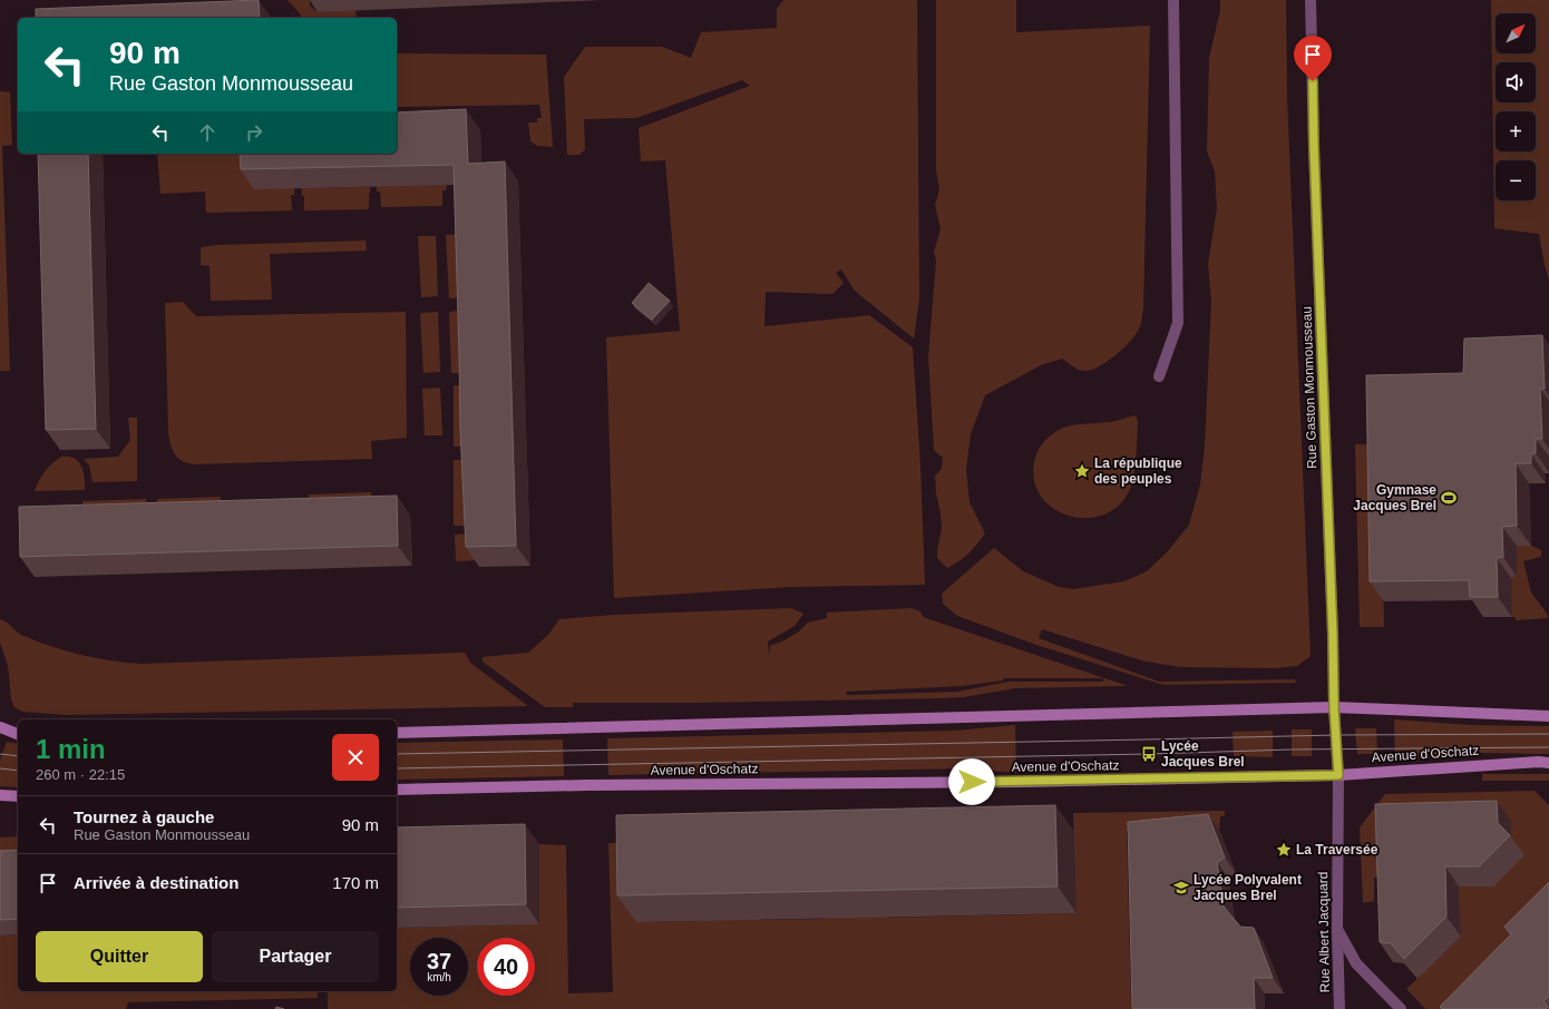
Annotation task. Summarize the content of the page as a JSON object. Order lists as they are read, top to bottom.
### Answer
{
  "streets": {
    "street": ["Rue Gaston Monmousseau", "Avenue d'Oschatz", "Rue Albert Jacquard"]
  },
  "crossings": [
    ["Rue Gaston Monmousseau", "Avenue d'Oschatz"],
    ["Rue Gaston Monmousseau", "Rue Albert Jacquard"],
    ["Avenue d'Oschatz", "Rue Albert Jacquard"]
  ],
  "places": {
    "place": ["La république des peuples", "La Traversée"],
    "sports": ["Gymnase Jacques Brel"],
    "bus stop": ["Lycée Jacques Brel"],
    "school or university": ["Lycée Polyvalent Jacques Brel"]
  },
  "north": "top right",
  "page": {
    "map_buttons": ["+", "−"],
    "turn": ["90 m", "Rue Gaston Monmousseau"],
    "heading": ["1 min", "260 m · 22:15"],
    "list": [
      {
        "name": "Tournez à gauche",
        "note": "Rue Gaston Monmousseau",
        "value": "90 m"
      },
      {
        "name": "Arrivée à destination",
        "value": "170 m"
      }
    ],
    "buttons": ["Quitter", "Partager"],
    "speed": "37 km/h",
    "limit": "40"
  }
}
